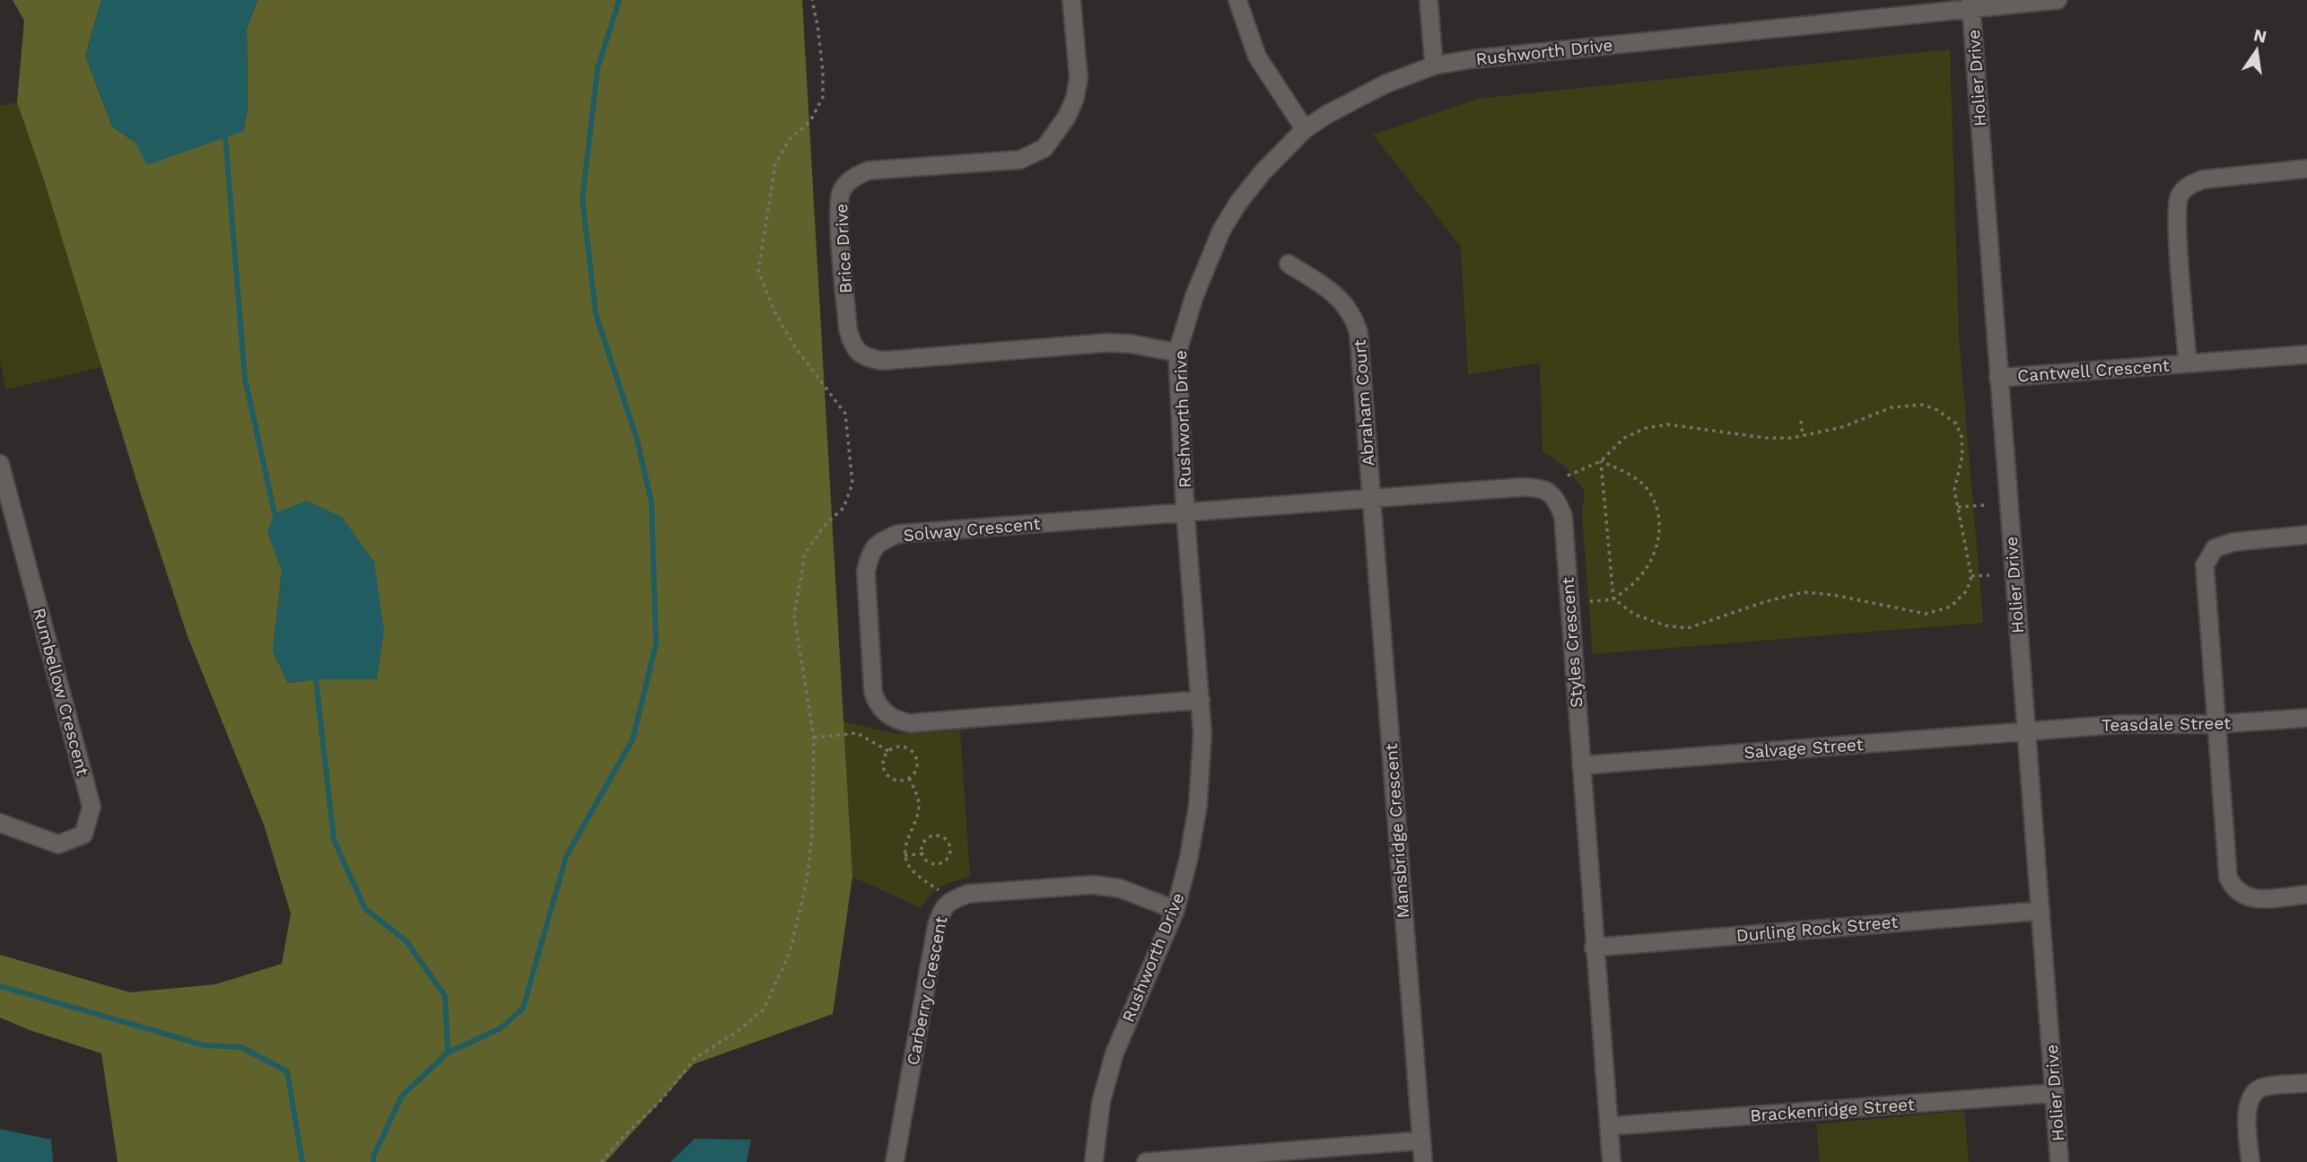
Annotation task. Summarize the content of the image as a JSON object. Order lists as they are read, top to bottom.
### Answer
{
  "streets": {
    "street": [
      "Rushworth Drive",
      "Holier Drive",
      "Brice Drive",
      "Cantwell Crescent",
      "Abraham Court",
      "Solway Crescent",
      "Styles Crescent",
      "Rumbellow Crescent",
      "Teasdale Street",
      "Salvage Street",
      "Mansbridge Crescent",
      "Durling Rock Street",
      "Carberry Crescent",
      "Brackenridge Street"
    ]
  },
  "crossings": [
    ["Rushworth Drive", "Holier Drive"],
    ["Rushworth Drive", "Brice Drive"],
    ["Rushworth Drive", "Solway Crescent"],
    ["Rushworth Drive", "Styles Crescent"],
    ["Rushworth Drive", "Carberry Crescent"],
    ["Holier Drive", "Cantwell Crescent"],
    ["Holier Drive", "Teasdale Street"],
    ["Holier Drive", "Salvage Street"],
    ["Holier Drive", "Durling Rock Street"],
    ["Holier Drive", "Brackenridge Street"],
    ["Abraham Court", "Styles Crescent"],
    ["Abraham Court", "Mansbridge Crescent"],
    ["Solway Crescent", "Styles Crescent"],
    ["Styles Crescent", "Salvage Street"],
    ["Styles Crescent", "Mansbridge Crescent"],
    ["Styles Crescent", "Durling Rock Street"],
    ["Styles Crescent", "Brackenridge Street"],
    ["Teasdale Street", "Salvage Street"]
  ],
  "north": "top"
}
